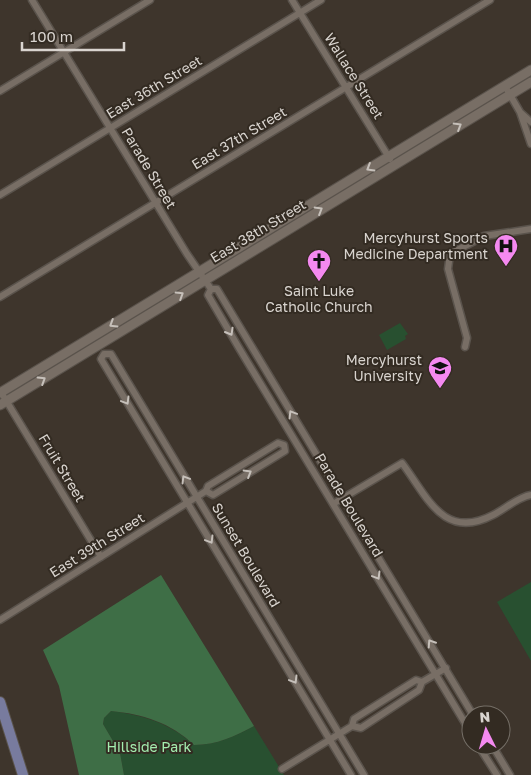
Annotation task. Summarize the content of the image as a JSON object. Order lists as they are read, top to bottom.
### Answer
{
  "streets": {
    "main road": ["East 38th Street"],
    "street": [
      "Wallace Street",
      "East 36th Street",
      "East 37th Street",
      "Parade Street",
      "Fruit Street",
      "Parade Boulevard",
      "East 39th Street",
      "Sunset Boulevard"
    ]
  },
  "crossings": [
    ["Wallace Street", "East 36th Street"],
    ["Wallace Street", "East 37th Street"],
    ["Wallace Street", "East 38th Street"],
    ["East 36th Street", "Parade Street"],
    ["East 37th Street", "Parade Street"],
    ["Parade Street", "East 38th Street"],
    ["Parade Street", "Parade Boulevard"],
    ["East 38th Street", "Fruit Street"],
    ["East 38th Street", "Parade Boulevard"],
    ["East 38th Street", "Sunset Boulevard"],
    ["Fruit Street", "East 39th Street"],
    ["Parade Boulevard", "East 39th Street"],
    ["East 39th Street", "Sunset Boulevard"]
  ],
  "parks": ["Hillside Park"],
  "places": {
    "hospital": ["Mercyhurst Sports Medicine Department"],
    "church": ["Saint Luke Catholic Church"],
    "school or university": ["Mercyhurst University"]
  },
  "scale_bar": "100 m",
  "north": "top"
}
